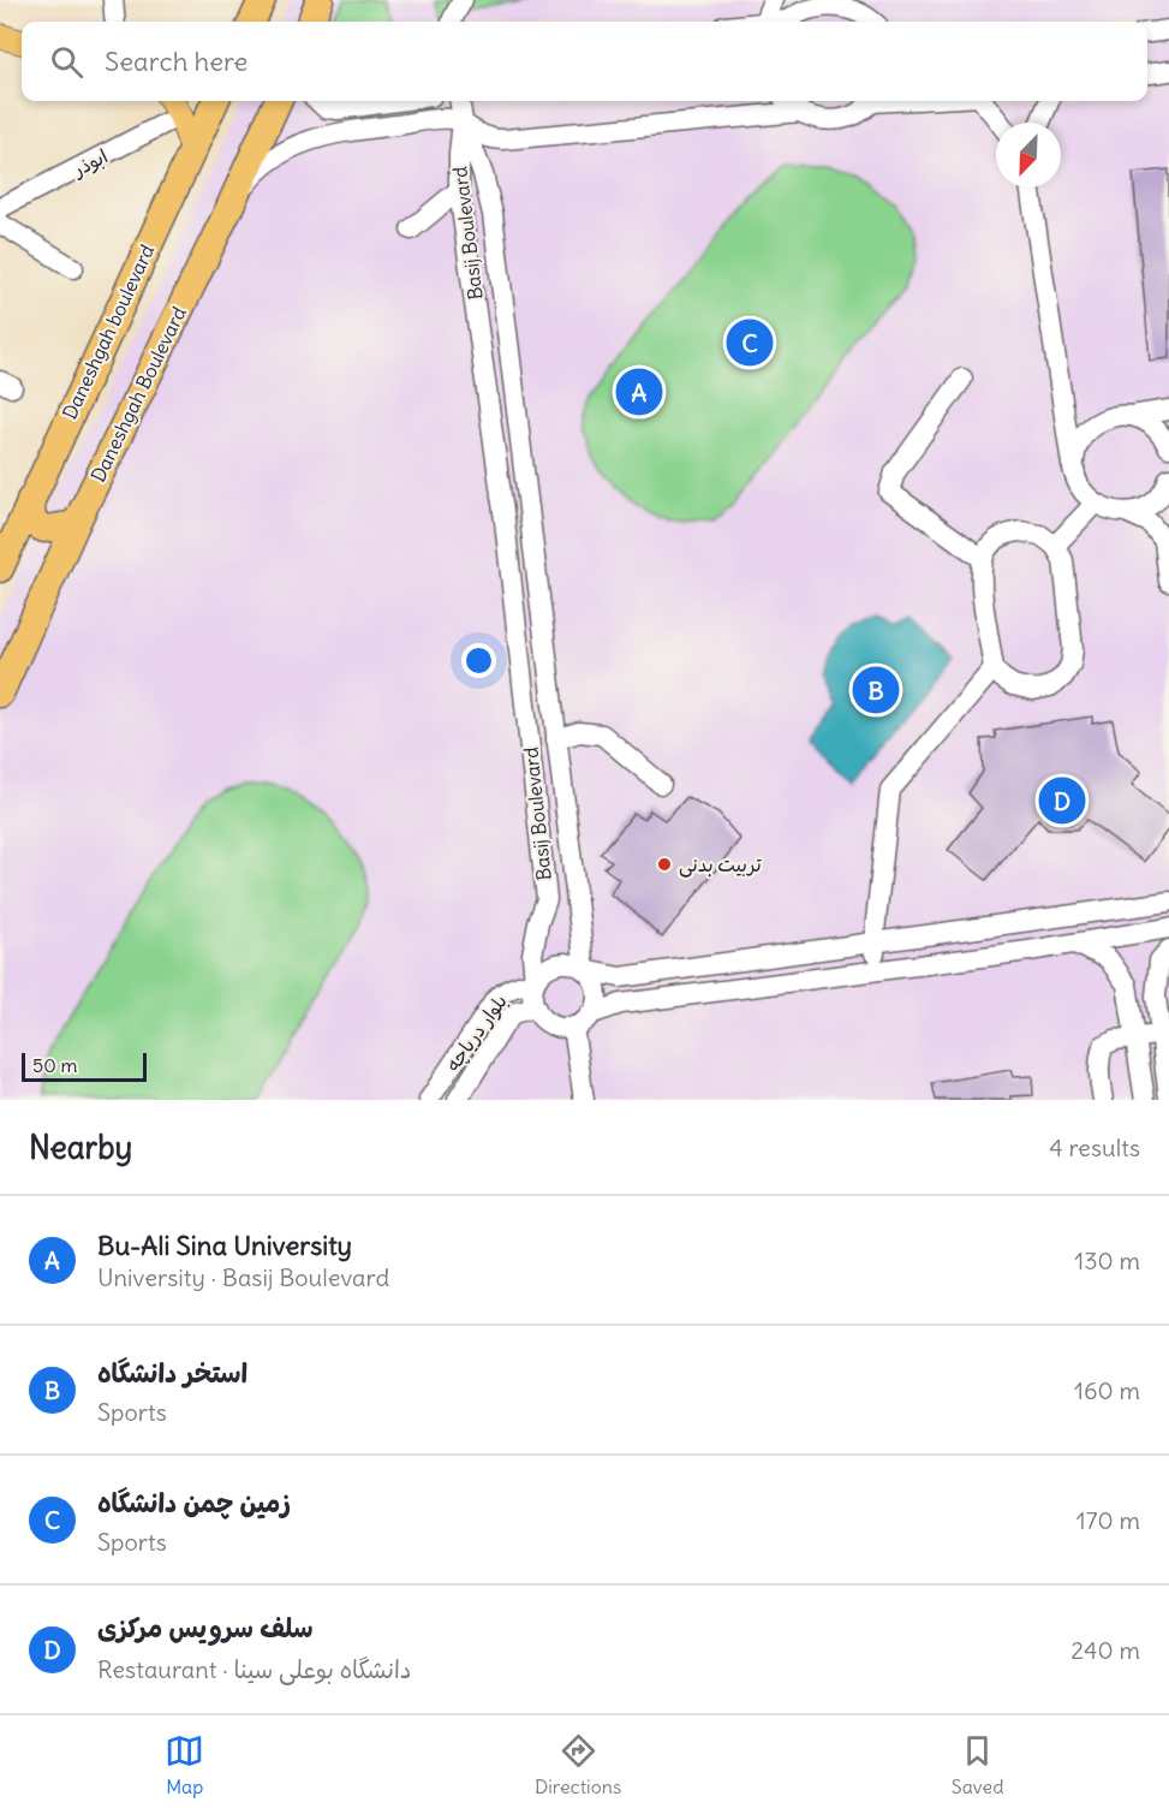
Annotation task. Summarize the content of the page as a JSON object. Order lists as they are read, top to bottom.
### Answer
{
  "streets": {
    "highway": ["Daneshgah boulevard", "Daneshgah Boulevard"],
    "street": ["ابوذر", "Basij Boulevard", "بلوار دریاچه"]
  },
  "crossings": [
    ["Basij Boulevard", "بلوار دریاچه"]
  ],
  "places": ["تربیت بدنی"],
  "scale_bar": "50 m",
  "north": "bottom left",
  "page": {
    "search": "Search here",
    "pins": [
      "C",
      "A",
      "B",
      "D"
    ],
    "scale": "50 m",
    "heading": ["Nearby", "4 results"],
    "list": [
      {
        "mark": "A",
        "name": "Bu-Ali Sina University",
        "note": "University · Basij Boulevard",
        "value": "130 m"
      },
      {
        "mark": "B",
        "name": "استخر دانشگاه",
        "note": "Sports",
        "value": "160 m"
      },
      {
        "mark": "C",
        "name": "زمین چمن دانشگاه",
        "note": "Sports",
        "value": "170 m"
      },
      {
        "mark": "D",
        "name": "سلف سرویس مرکزی",
        "note": "Restaurant · دانشگاه بوعلی سینا",
        "value": "240 m"
      }
    ],
    "nav": ["Map", "Directions", "Saved"]
  }
}
